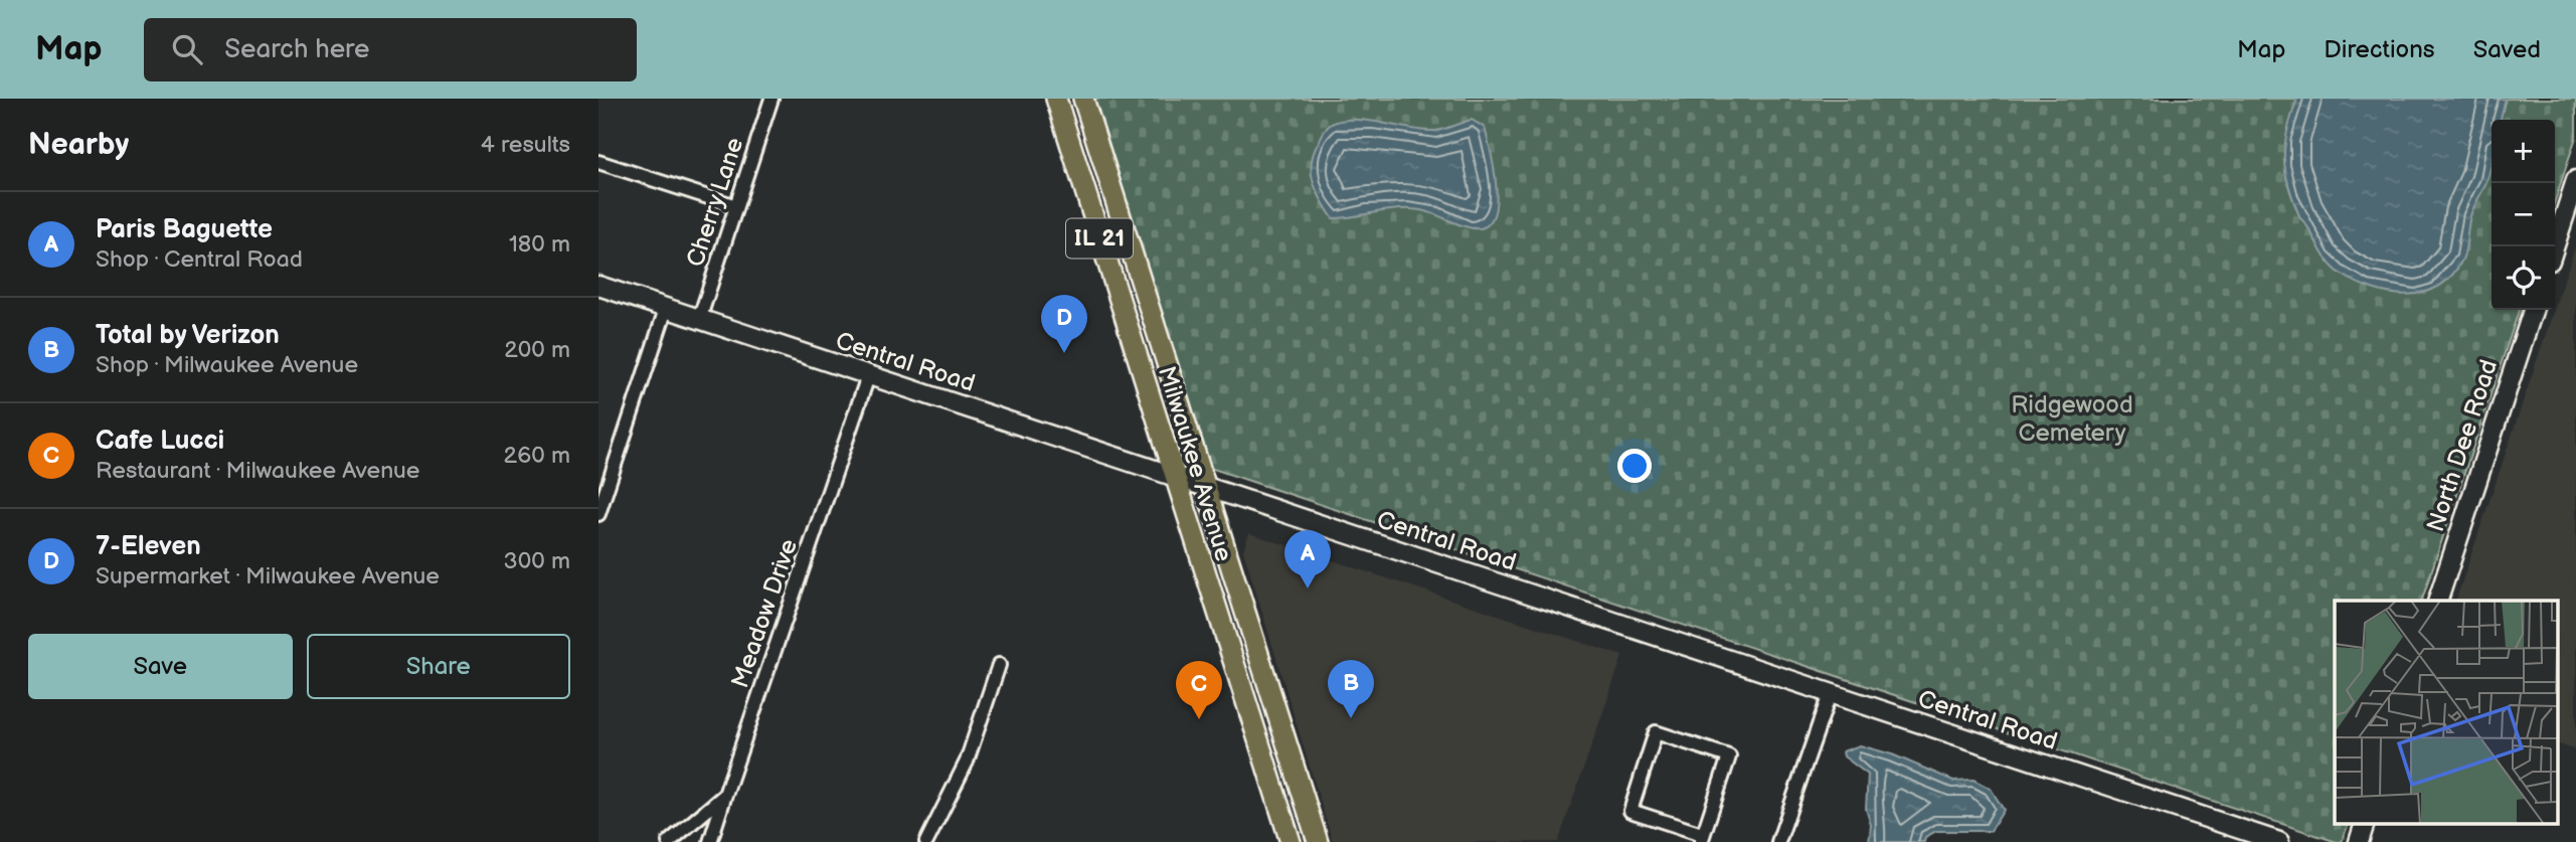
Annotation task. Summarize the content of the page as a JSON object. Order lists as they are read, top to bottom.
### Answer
{
  "streets": {
    "main road": [
      "IL 21",
      "Central Road",
      "North Dee Road",
      "Milwaukee Avenue"
    ],
    "street": ["Cherry Lane", "Meadow Drive"]
  },
  "crossings": [
    ["Cherry Lane", "Central Road"],
    ["Central Road", "Milwaukee Avenue"],
    ["Central Road", "Meadow Drive"]
  ],
  "parks": ["Ridgewood Cemetery"],
  "page": {
    "header": "Map",
    "search": "Search here",
    "nav": ["Map", "Directions", "Saved"],
    "heading": ["Nearby", "4 results"],
    "map_buttons": ["+", "−"],
    "list": [
      {
        "mark": "A",
        "name": "Paris Baguette",
        "note": "Shop · Central Road",
        "value": "180 m"
      },
      {
        "mark": "B",
        "name": "Total by Verizon",
        "note": "Shop · Milwaukee Avenue",
        "value": "200 m"
      },
      {
        "mark": "C",
        "name": "Cafe Lucci",
        "note": "Restaurant · Milwaukee Avenue",
        "value": "260 m"
      },
      {
        "mark": "D",
        "name": "7-Eleven",
        "note": "Supermarket · Milwaukee Avenue",
        "value": "300 m"
      }
    ],
    "pins": [
      "D",
      "A",
      "B",
      "C"
    ],
    "buttons": ["Save", "Share"]
  }
}
